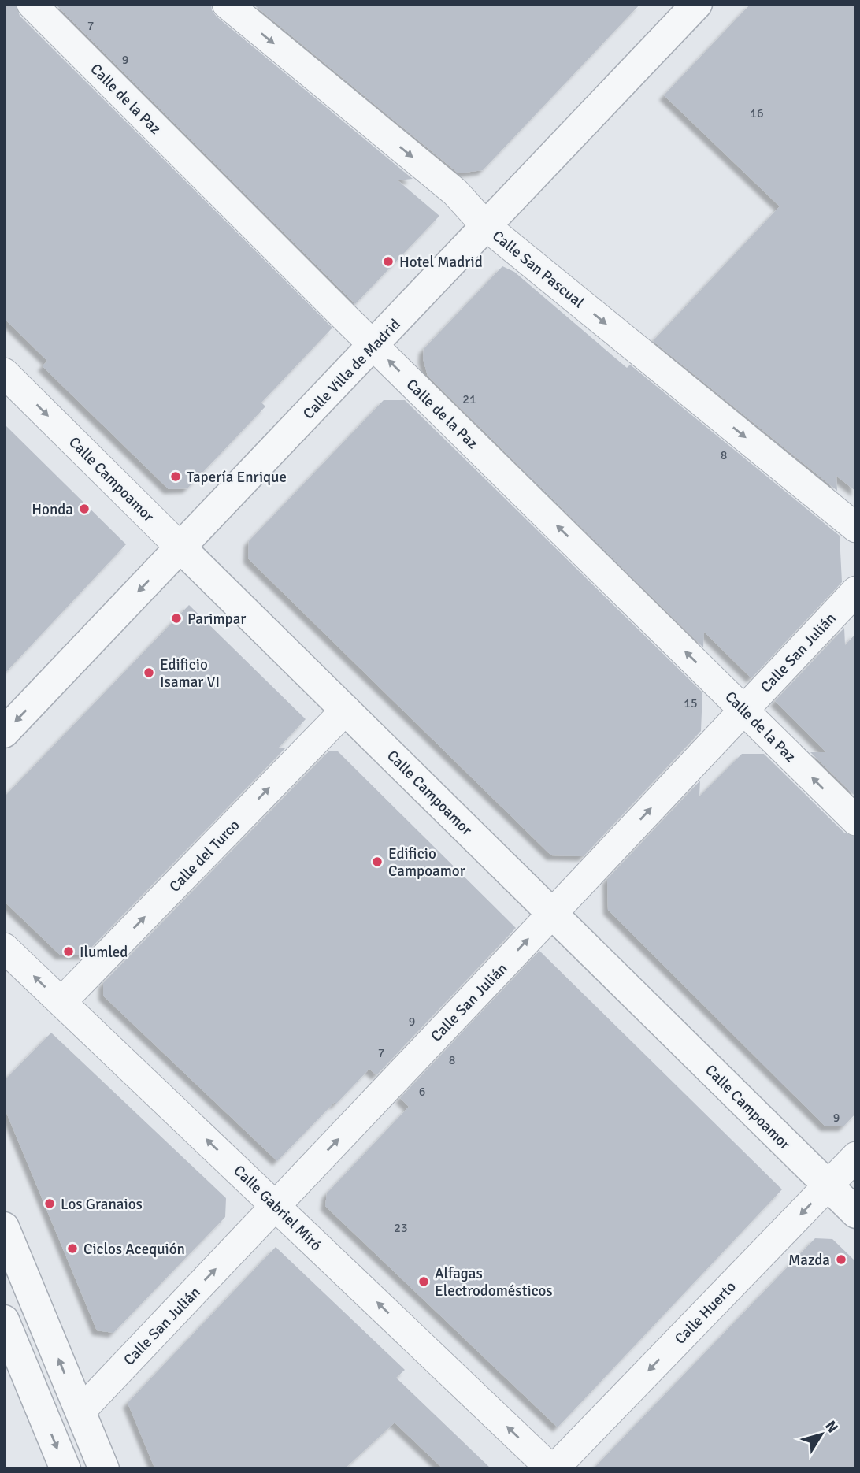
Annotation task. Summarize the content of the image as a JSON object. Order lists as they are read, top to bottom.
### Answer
{
  "streets": {
    "street": [
      "Calle de la Paz",
      "Calle San Pascual",
      "Calle Villa de Madrid",
      "Calle Campoamor",
      "Calle San Julián",
      "Calle del Turco",
      "Calle Gabriel Miró",
      "Calle Huerto"
    ]
  },
  "crossings": [
    ["Calle de la Paz", "Calle Villa de Madrid"],
    ["Calle de la Paz", "Calle San Julián"],
    ["Calle San Pascual", "Calle Villa de Madrid"],
    ["Calle Villa de Madrid", "Calle Campoamor"],
    ["Calle Campoamor", "Calle San Julián"],
    ["Calle Campoamor", "Calle del Turco"],
    ["Calle Campoamor", "Calle Huerto"],
    ["Calle San Julián", "Calle Gabriel Miró"],
    ["Calle del Turco", "Calle Gabriel Miró"],
    ["Calle Gabriel Miró", "Calle Huerto"]
  ],
  "one_way": [
    "Calle de la Paz",
    "Calle San Pascual",
    "Calle San Julián",
    "Calle del Turco",
    "Calle Gabriel Miró",
    "Calle Huerto"
  ],
  "places": [
    "Hotel Madrid",
    "Tapería Enrique",
    "Honda",
    "Parimpar",
    "Edificio Isamar VI",
    "Edificio Campoamor",
    "Ilumled",
    "Los Granaios",
    "Ciclos Acequión",
    "Mazda",
    "Alfagas Electrodomésticos"
  ],
  "house_numbers": [
    "7",
    "9",
    "16",
    "21",
    "8",
    "15",
    "9",
    "7",
    "8",
    "6",
    "9",
    "23"
  ],
  "north": "top right"
}
